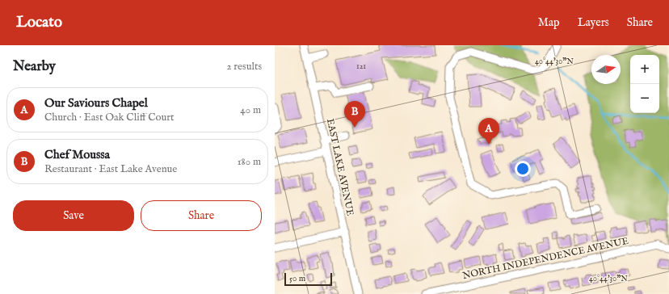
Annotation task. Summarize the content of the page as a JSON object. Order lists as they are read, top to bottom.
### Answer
{
  "streets": {
    "street": ["EAST LAKE AVENUE", "NORTH INDEPENDENCE AVENUE"]
  },
  "house_numbers": ["121"],
  "scale_bar": "50 m",
  "north": "right",
  "page": {
    "header": "Locato",
    "nav": ["Map", "Layers", "Share"],
    "heading": ["Nearby", "2 results"],
    "map_buttons": ["+", "−"],
    "list": [
      {
        "mark": "A",
        "name": "Our Saviours Chapel",
        "note": "Church · East Oak Cliff Court",
        "value": "40 m"
      },
      {
        "mark": "B",
        "name": "Chef Moussa",
        "note": "Restaurant · East Lake Avenue",
        "value": "180 m"
      }
    ],
    "pins": ["B", "A"],
    "buttons": ["Save", "Share"],
    "scale": "50 m"
  },
  "coordinates": ["40°44'30\"N"]
}
